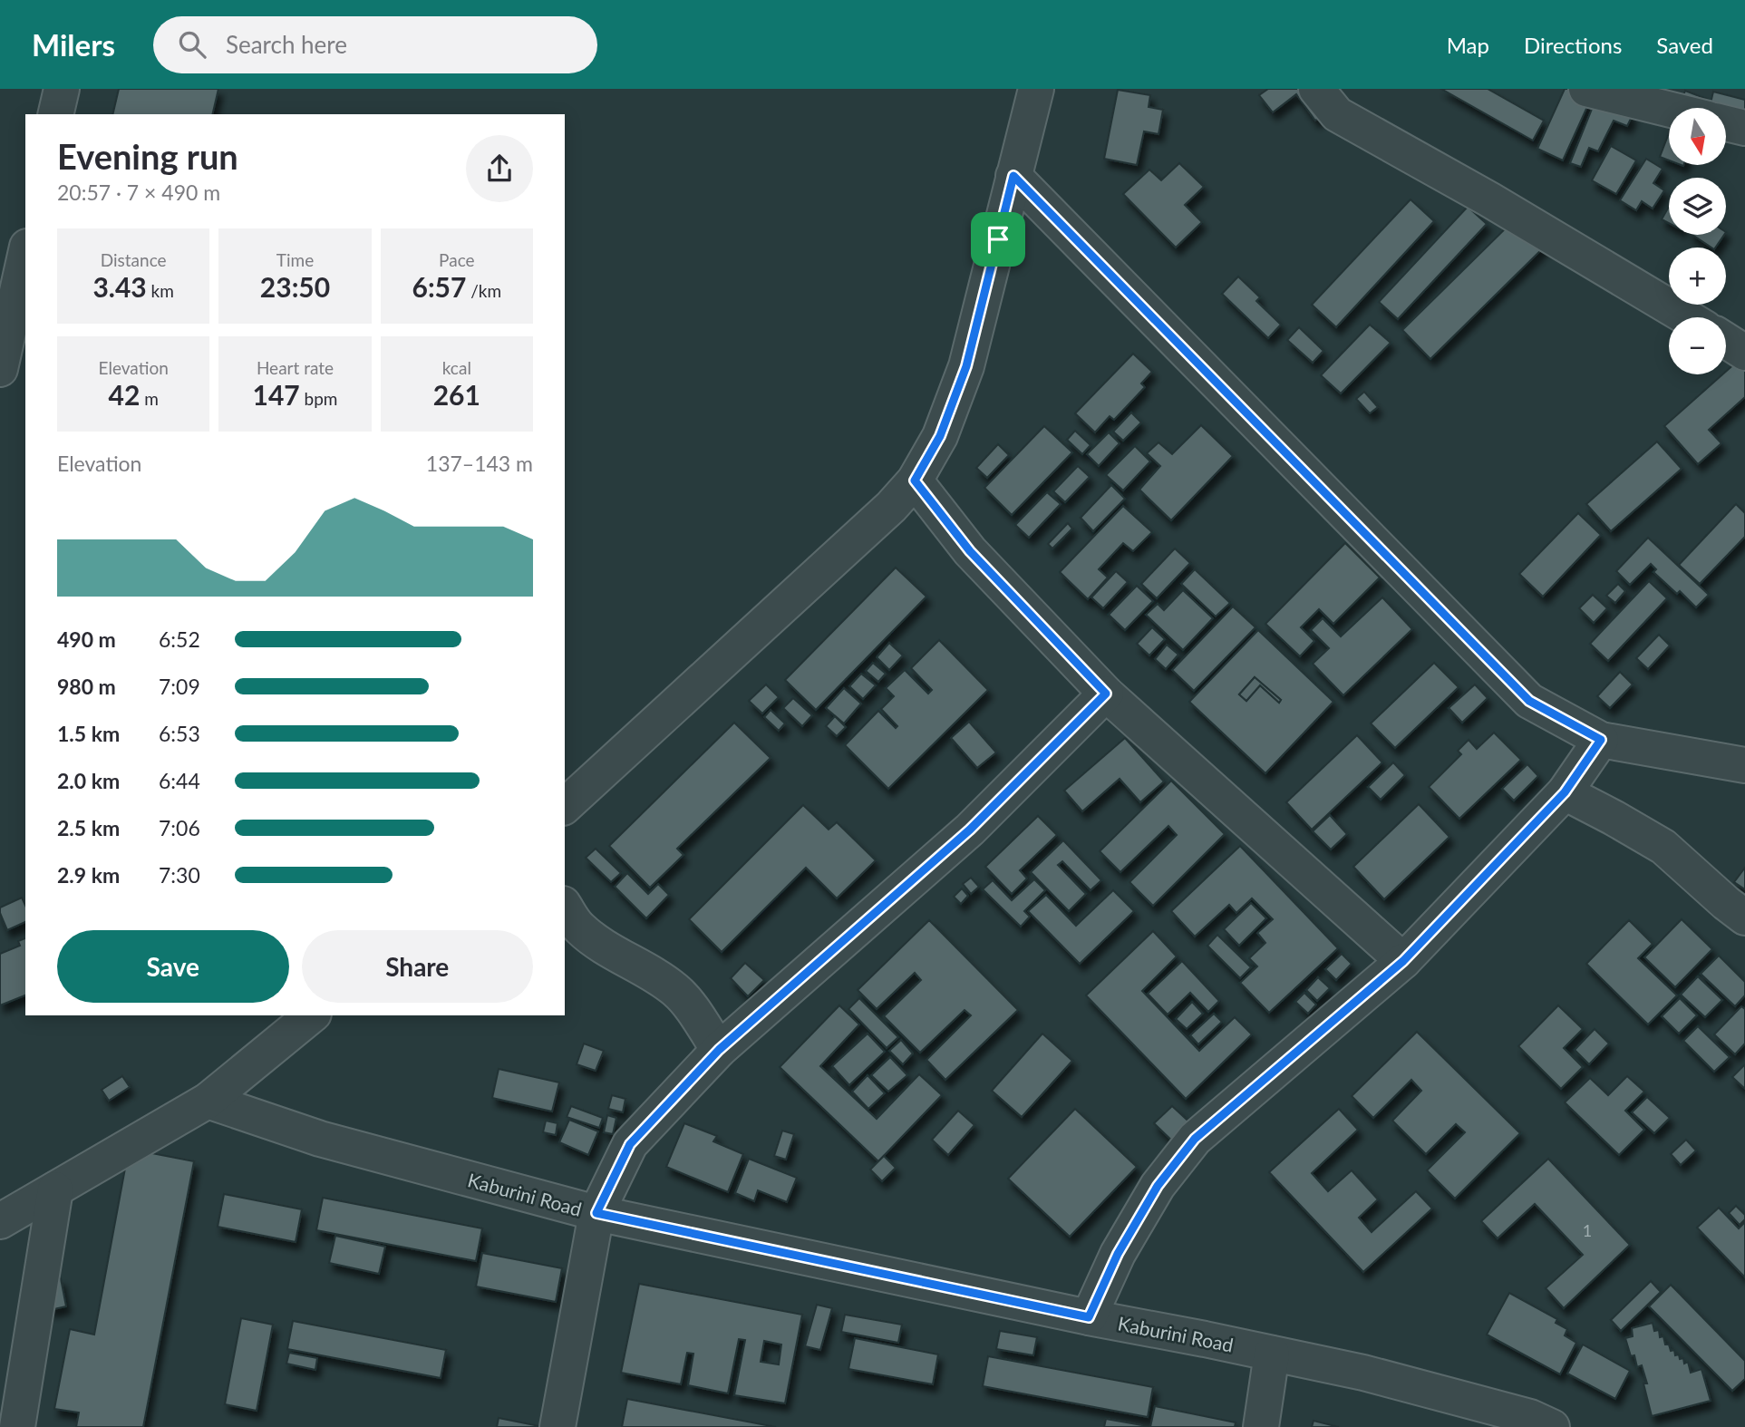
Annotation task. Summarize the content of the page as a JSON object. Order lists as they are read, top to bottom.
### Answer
{
  "streets": {
    "street": ["Kaburini Road"]
  },
  "house_numbers": ["1"],
  "north": "bottom",
  "page": {
    "header": "Milers",
    "search": "Search here",
    "nav": ["Map", "Directions", "Saved"],
    "map_buttons": ["+", "−"],
    "heading": ["Evening run", "20:57 · 7 × 490 m"],
    "stats": [
      ["Distance", "3.43 km"],
      ["Time", "23:50"],
      ["Pace", "6:57 /km"],
      ["Elevation", "42 m"],
      ["Heart rate", "147 bpm"],
      ["kcal", "261"]
    ],
    "chart": ["Elevation", "137–143 m"],
    "list": [
      {
        "name": "490 m",
        "note": "6:52"
      },
      {
        "name": "980 m",
        "note": "7:09"
      },
      {
        "name": "1.5 km",
        "note": "6:53"
      },
      {
        "name": "2.0 km",
        "note": "6:44"
      },
      {
        "name": "2.5 km",
        "note": "7:06"
      },
      {
        "name": "2.9 km",
        "note": "7:30"
      }
    ],
    "buttons": ["Save", "Share"]
  }
}
